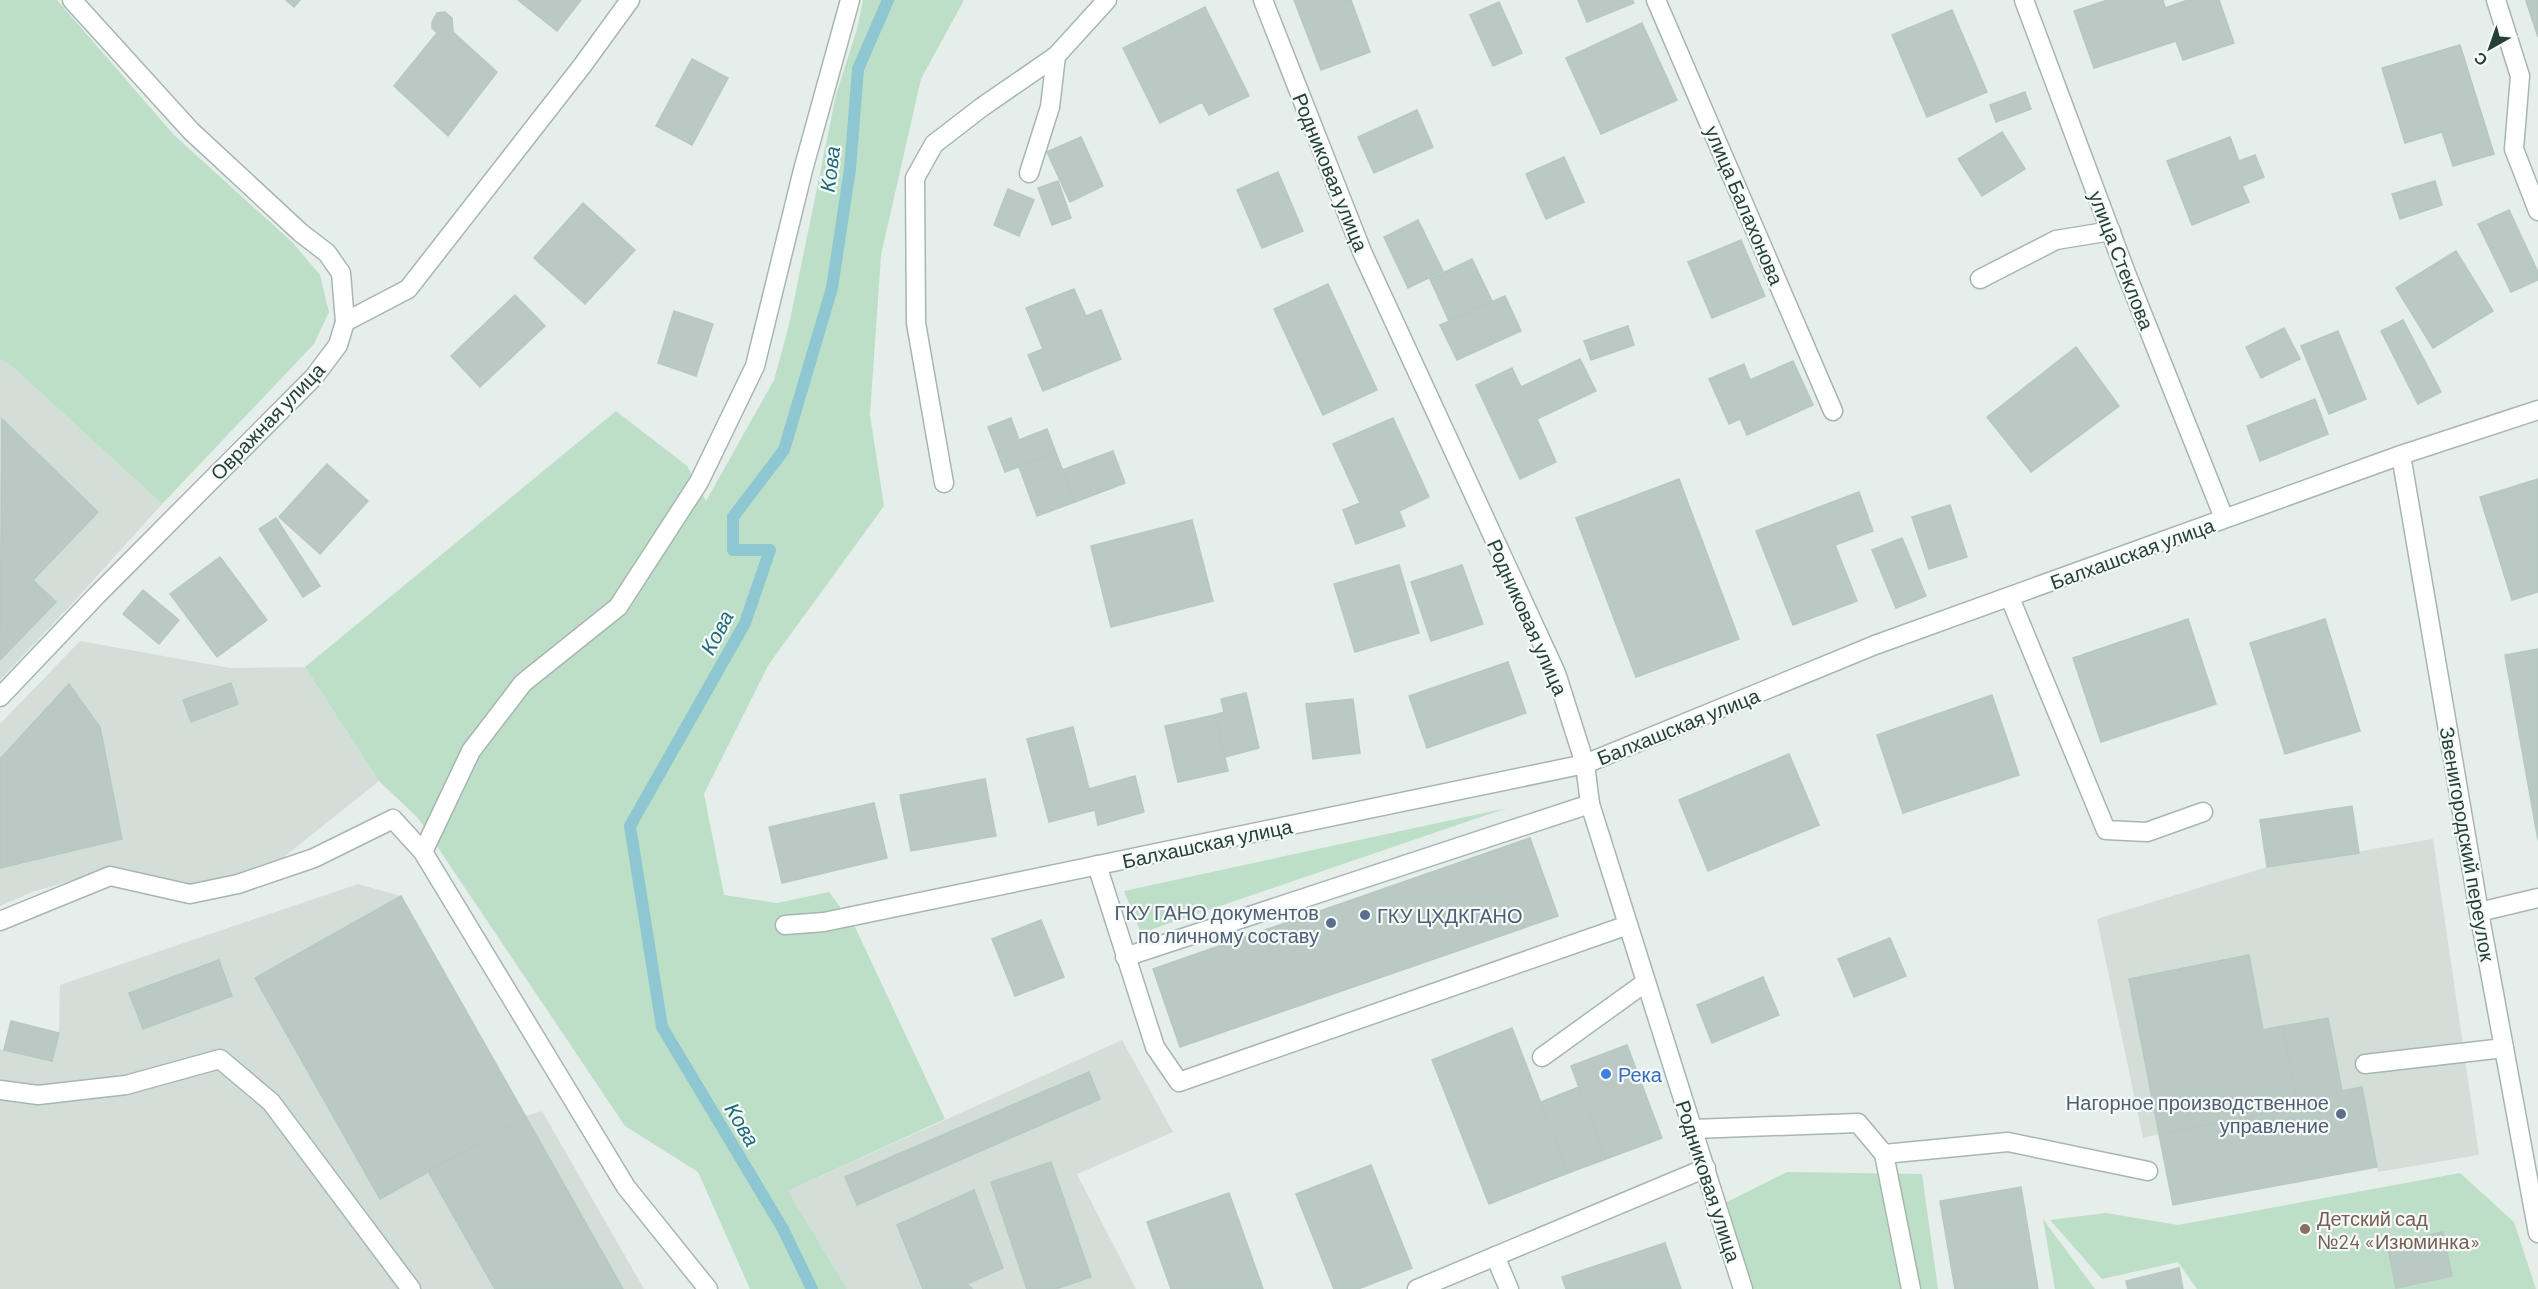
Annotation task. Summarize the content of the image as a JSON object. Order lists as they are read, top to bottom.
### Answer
{
  "streets": {
    "street": [
      "Родниковая улица",
      "улица Балахонова",
      "улица Стеклова",
      "Овражная улица",
      "Балхашская улица",
      "Звенигородский переулок"
    ]
  },
  "crossings": [
    ["Родниковая улица", "Балхашская улица"],
    ["улица Стеклова", "Балхашская улица"],
    ["Балхашская улица", "Звенигородский переулок"]
  ],
  "water": ["Кова"],
  "places": [
    "ГКУ ЦХДКГАНО",
    "ГКУ ГАНО документов по личному составу",
    "Река",
    "Нагорное производственное управление",
    "Детский сад №24 «Изюминка»"
  ],
  "north": "bottom left"
}
